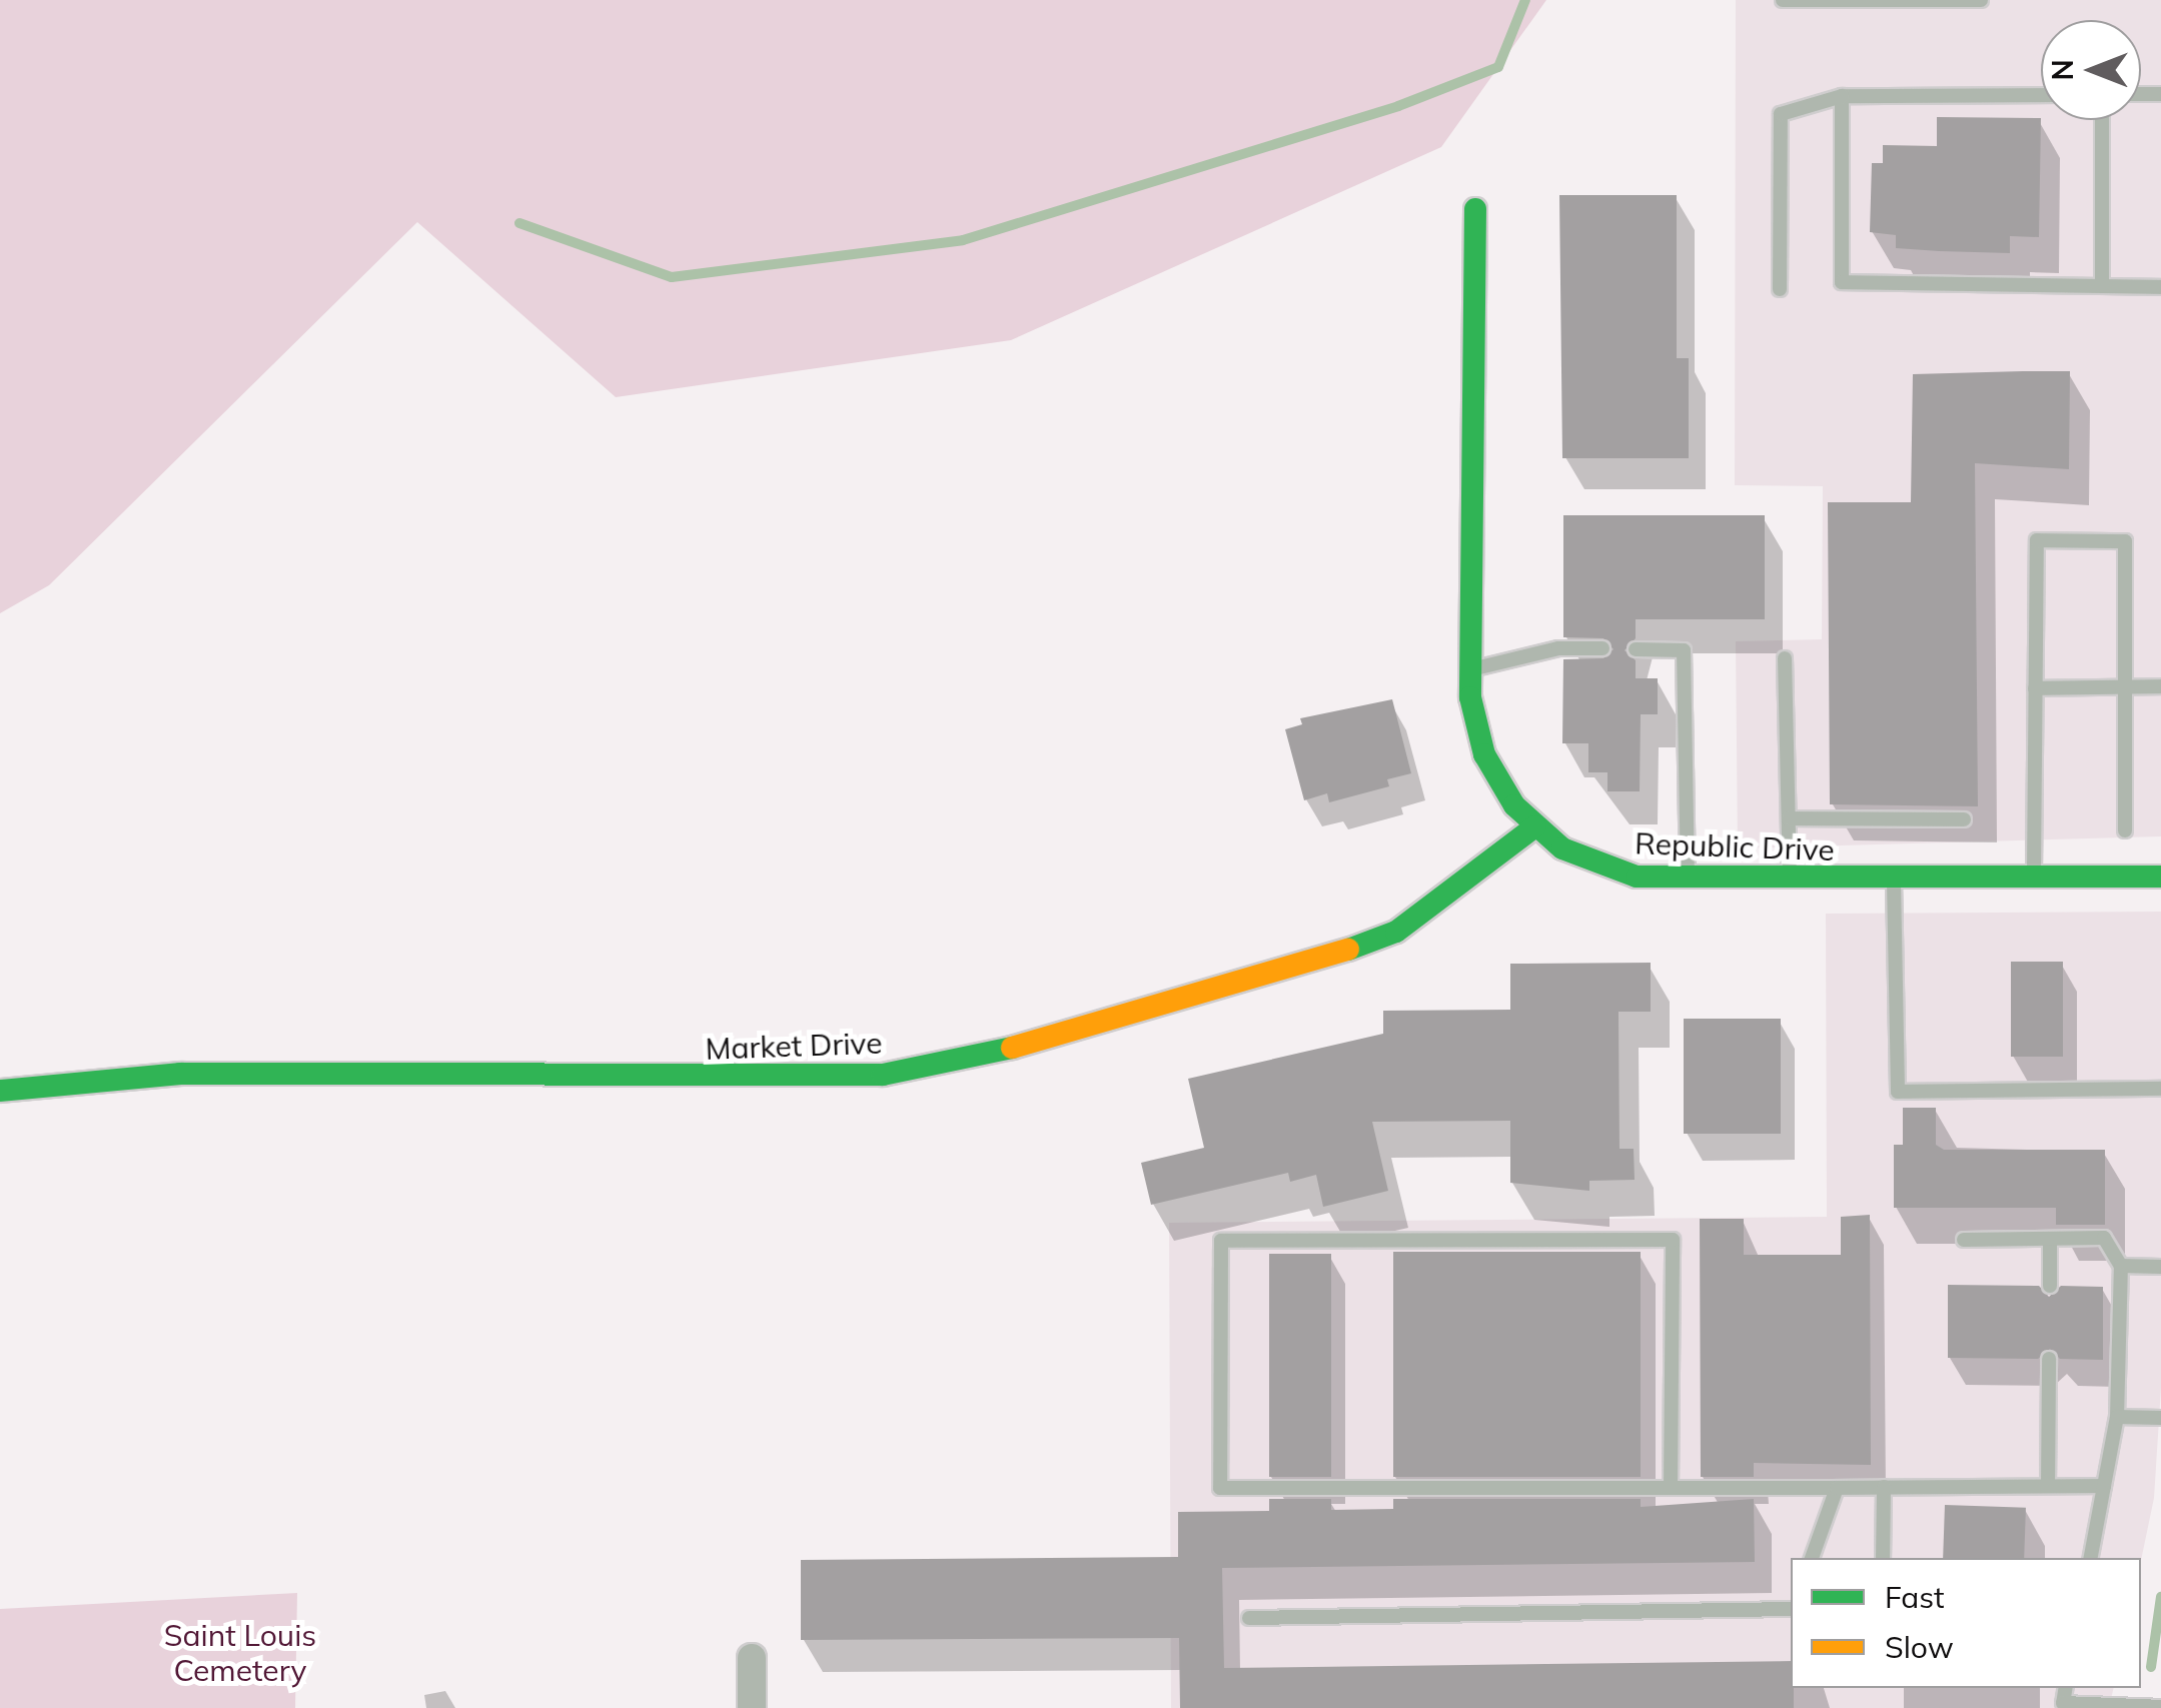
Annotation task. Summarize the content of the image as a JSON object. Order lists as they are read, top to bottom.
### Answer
{
  "streets": {
    "street": ["Republic Drive", "Market Drive"]
  },
  "crossings": [
    ["Republic Drive", "Market Drive"]
  ],
  "parks": ["Saint Louis Cemetery"],
  "legend": ["Fast", "Slow"],
  "north": "left"
}
